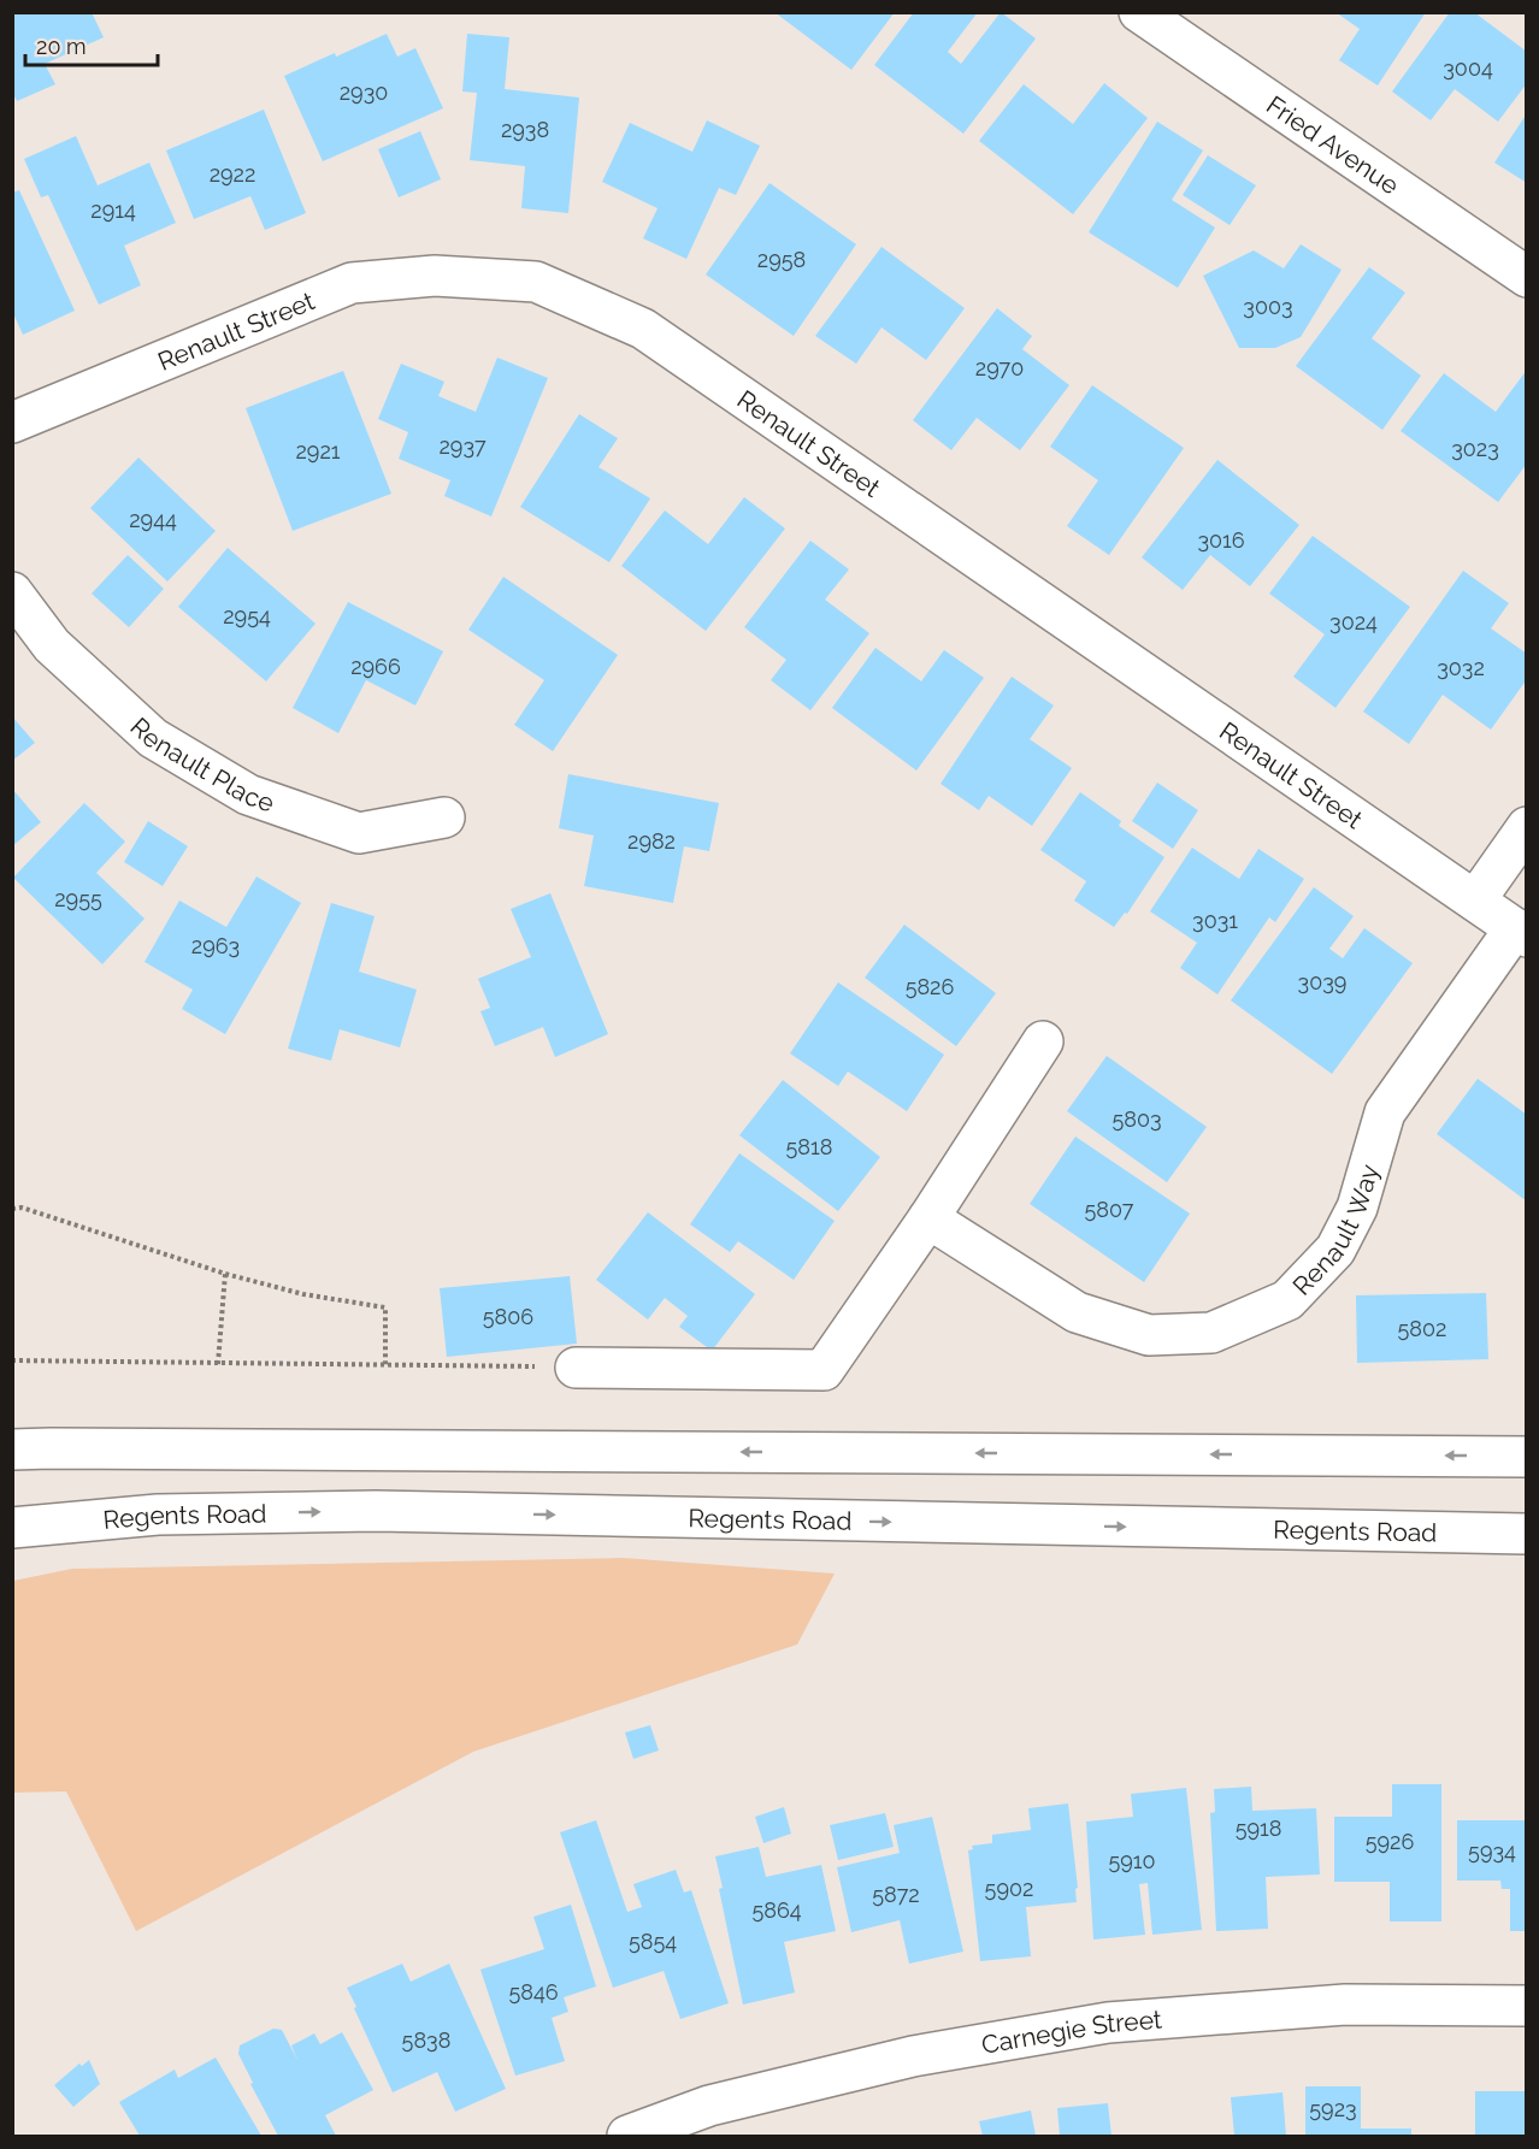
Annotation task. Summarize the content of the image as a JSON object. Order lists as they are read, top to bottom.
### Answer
{
  "streets": {
    "street": [
      "Fried Avenue",
      "Renault Street",
      "Renault Place",
      "Renault Way",
      "Regents Road",
      "Carnegie Street"
    ]
  },
  "crossings": [
    ["Renault Street", "Renault Way"]
  ],
  "house_numbers": [
    "3004",
    "2930",
    "2938",
    "2922",
    "2914",
    "2958",
    "3003",
    "2970",
    "2937",
    "3023",
    "2921",
    "2944",
    "3016",
    "2954",
    "3024",
    "2966",
    "3032",
    "2982",
    "2955",
    "3031",
    "2963",
    "3039",
    "5826",
    "5803",
    "5818",
    "5807",
    "5806",
    "5802",
    "5918",
    "5926",
    "5934",
    "5910",
    "5902",
    "5872",
    "5864",
    "5854",
    "5846",
    "5838",
    "5923"
  ],
  "scale_bar": "20 m"
}
